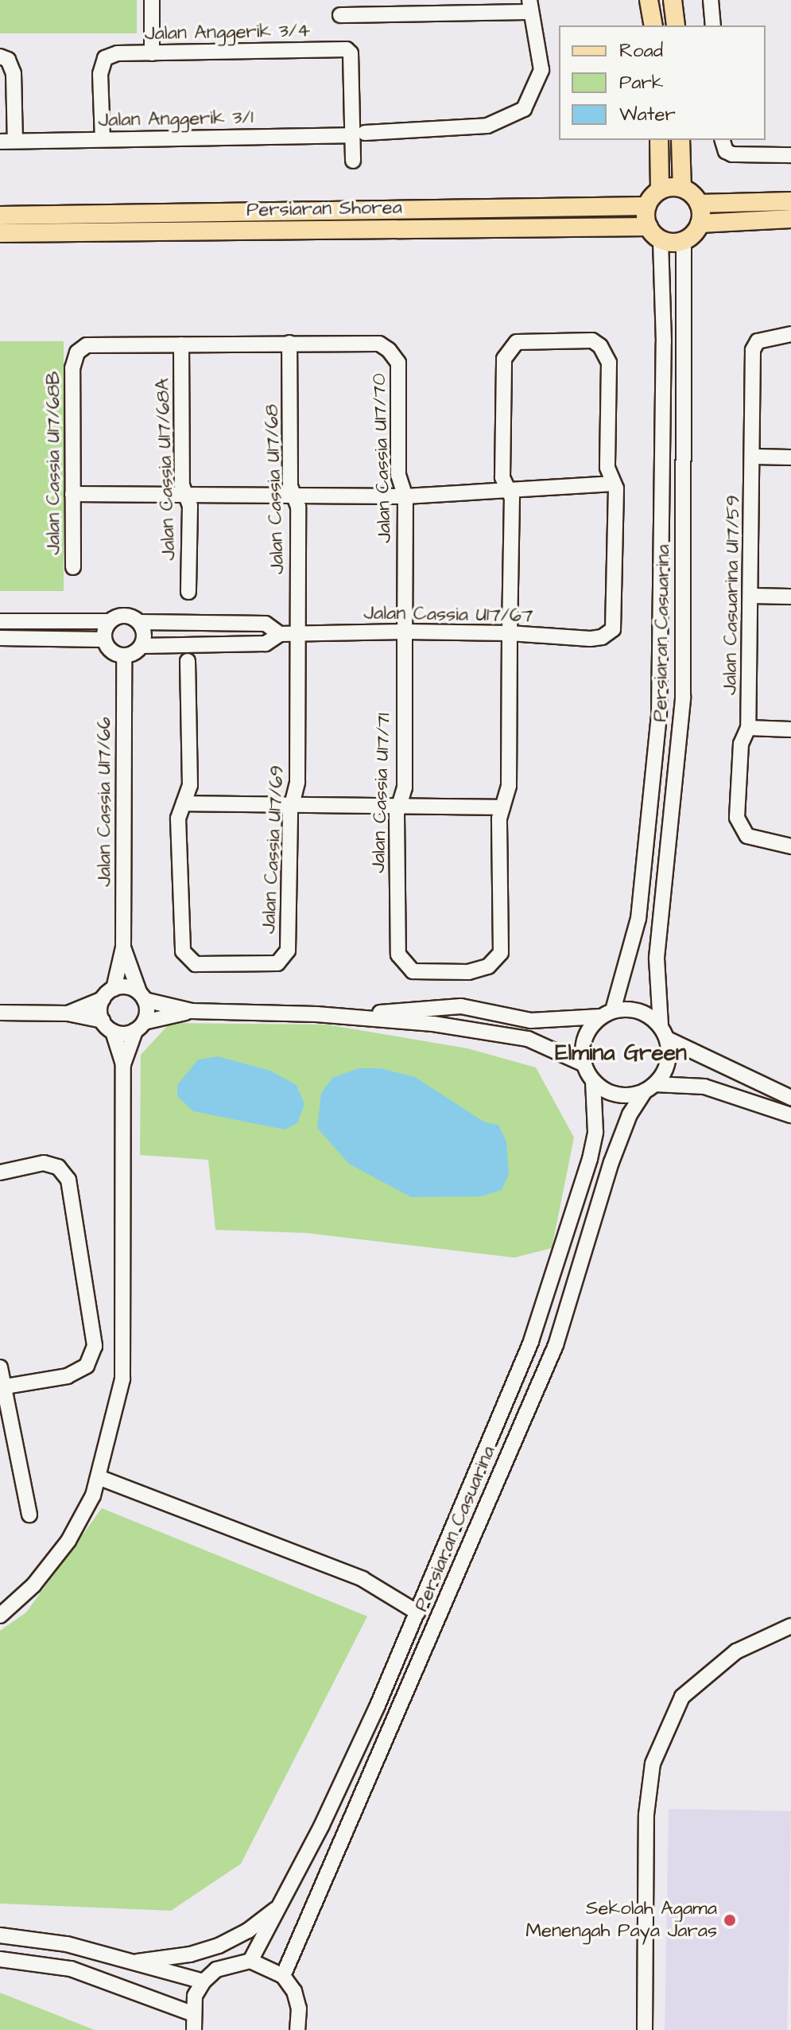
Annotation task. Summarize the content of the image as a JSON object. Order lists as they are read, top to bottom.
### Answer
{
  "streets": {
    "main road": ["Persiaran Shorea"],
    "street": [
      "Jalan Anggerik 3/4",
      "Jalan Anggerik 3/1",
      "Jalan Cassia U17/70",
      "Jalan Cassia U17/68B",
      "Jalan Cassia U17/68A",
      "Jalan Cassia U17/68",
      "Jalan Casuarina U17/59",
      "Jalan Cassia U17/67",
      "Persiaran Casuarina",
      "Jalan Cassia U17/71",
      "Jalan Cassia U17/66",
      "Jalan Cassia U17/69"
    ]
  },
  "crossings": [
    ["Jalan Anggerik 3/4", "Jalan Anggerik 3/1"],
    ["Persiaran Shorea", "Persiaran Casuarina"],
    ["Jalan Cassia U17/70", "Jalan Cassia U17/68B"],
    ["Jalan Cassia U17/70", "Jalan Cassia U17/68A"],
    ["Jalan Cassia U17/70", "Jalan Cassia U17/68"],
    ["Jalan Cassia U17/70", "Jalan Cassia U17/67"],
    ["Jalan Cassia U17/70", "Jalan Cassia U17/71"],
    ["Jalan Cassia U17/68B", "Jalan Cassia U17/68A"],
    ["Jalan Cassia U17/68", "Jalan Cassia U17/67"],
    ["Jalan Cassia U17/68", "Jalan Cassia U17/69"],
    ["Jalan Cassia U17/67", "Jalan Cassia U17/71"],
    ["Jalan Cassia U17/67", "Jalan Cassia U17/66"],
    ["Jalan Cassia U17/67", "Jalan Cassia U17/69"]
  ],
  "districts": ["Elmina Green"],
  "places": ["Sekolah Agama Menengah Paya Jaras"],
  "legend": ["Road", "Park", "Water"]
}
